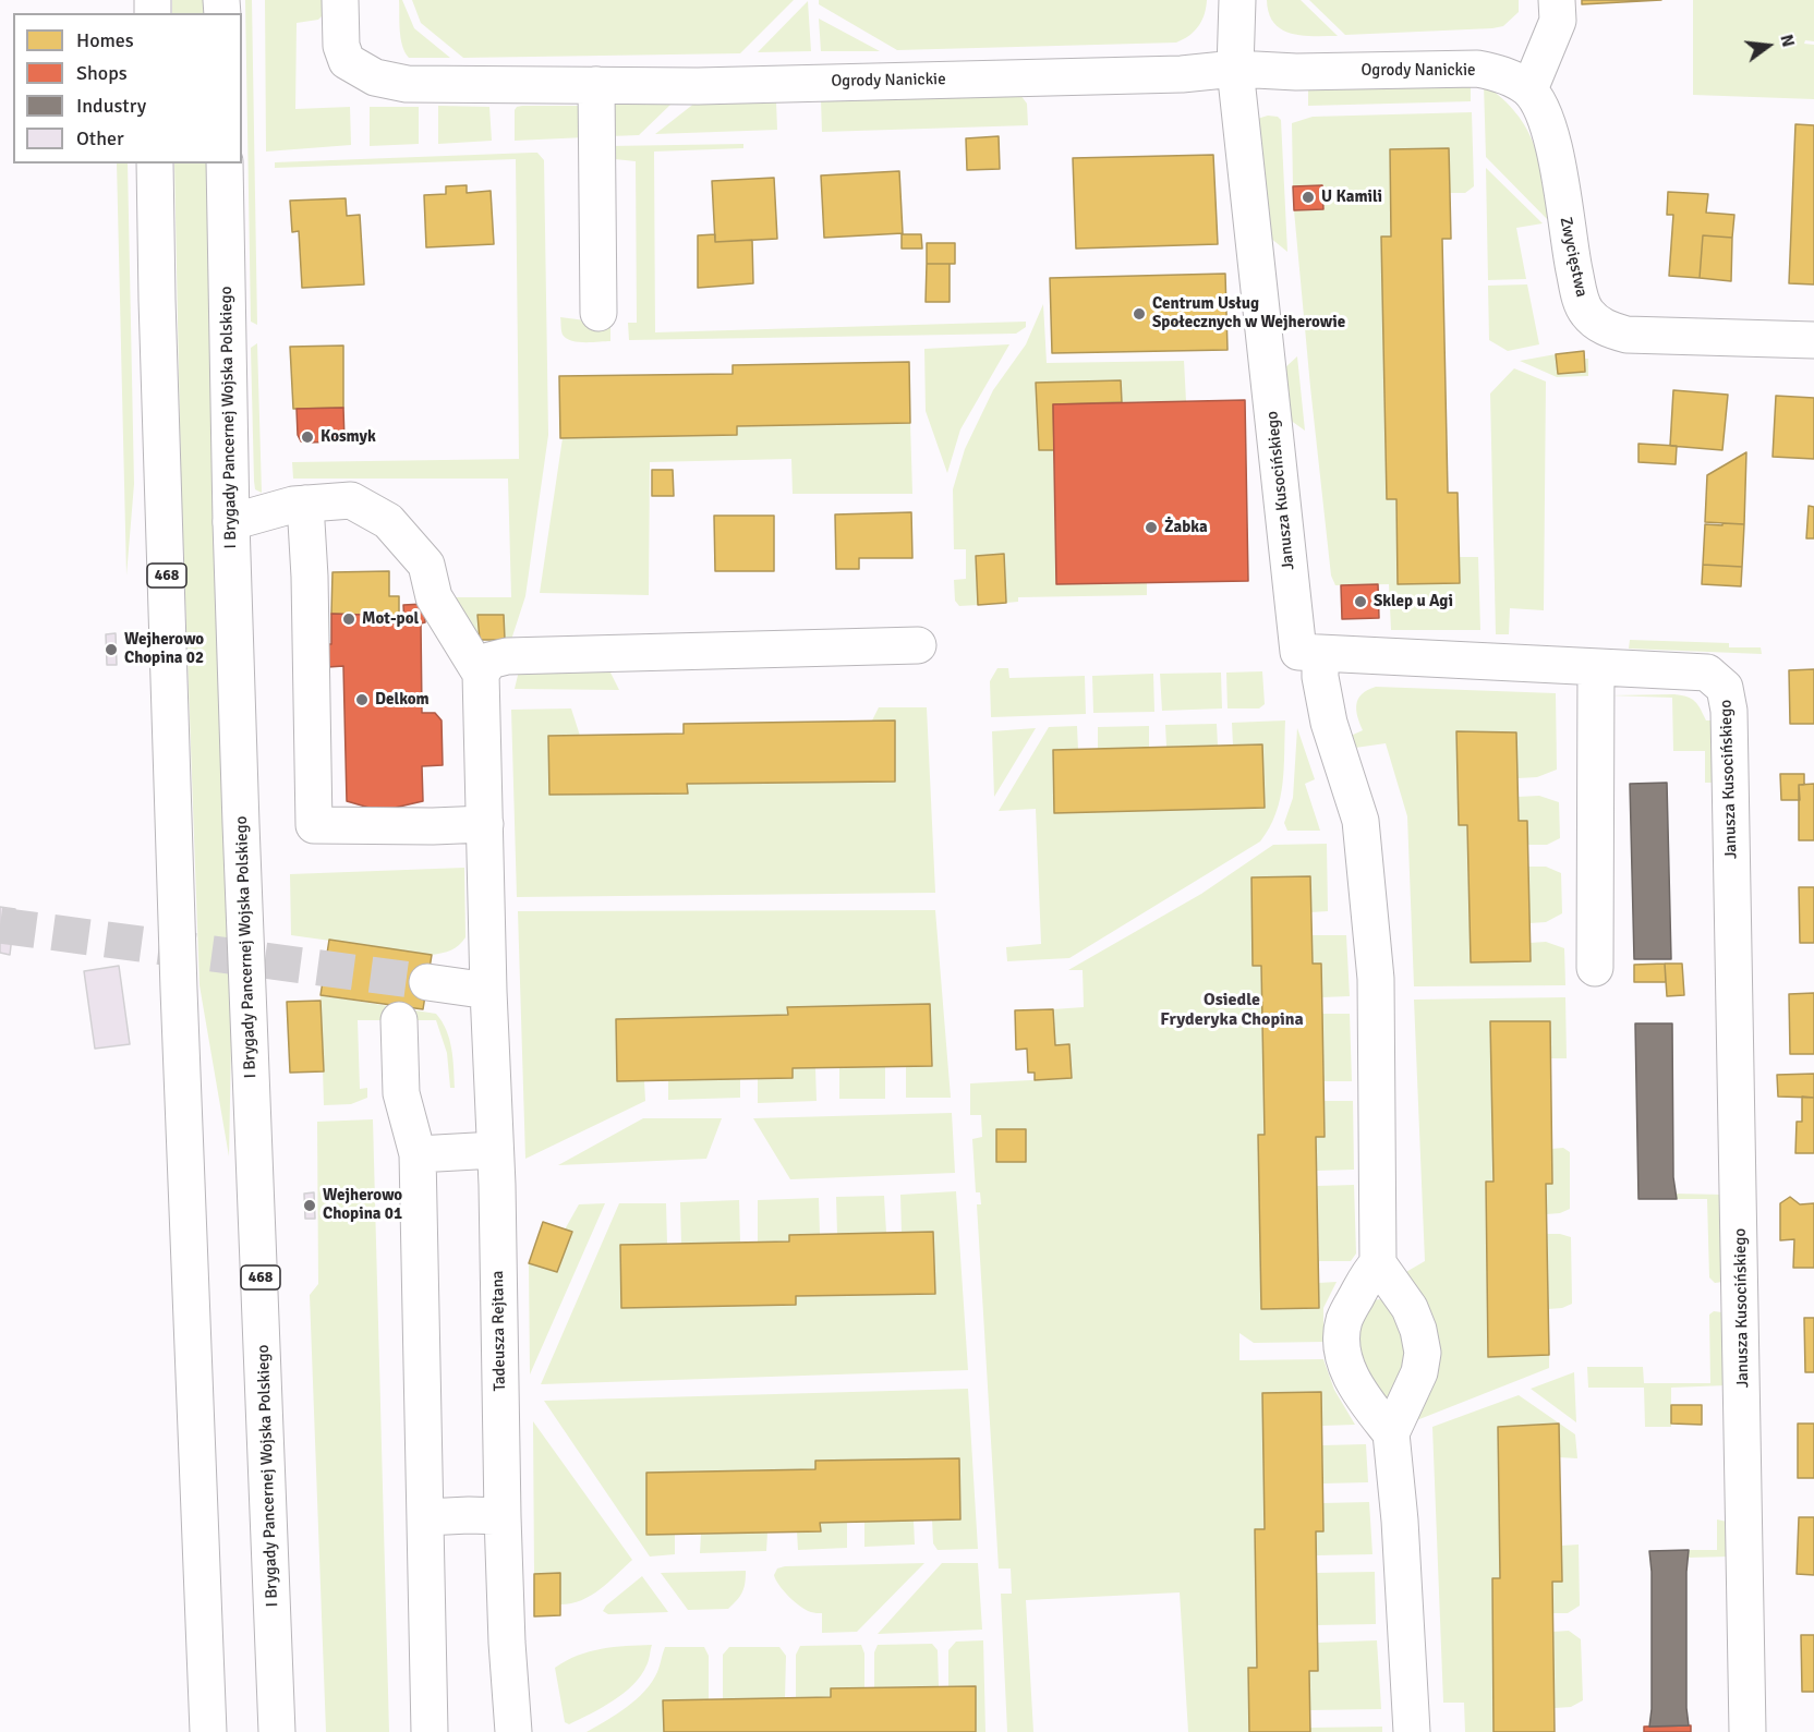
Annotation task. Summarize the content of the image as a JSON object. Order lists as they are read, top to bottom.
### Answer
{
  "streets": {
    "street": [
      "Ogrody Nanickie",
      "Zwycięstwa",
      "I Brygady Pancernej Wojska Polskiego",
      "Janusza Kusocińskiego",
      "468",
      "Tadeusza Rejtana"
    ]
  },
  "crossings": [
    ["Ogrody Nanickie", "Zwycięstwa"],
    ["Ogrody Nanickie", "Janusza Kusocińskiego"]
  ],
  "districts": ["Osiedle Fryderyka Chopina"],
  "places": [
    "U Kamili",
    "Centrum Usług Społecznych w Wejherowie",
    "Kosmyk",
    "Żabka",
    "Sklep u Agi",
    "Mot-pol",
    "Wejherowo Chopina 02",
    "Delkom",
    "Wejherowo Chopina 01"
  ],
  "legend": [
    "Homes",
    "Shops",
    "Industry",
    "Other"
  ],
  "north": "right"
}
